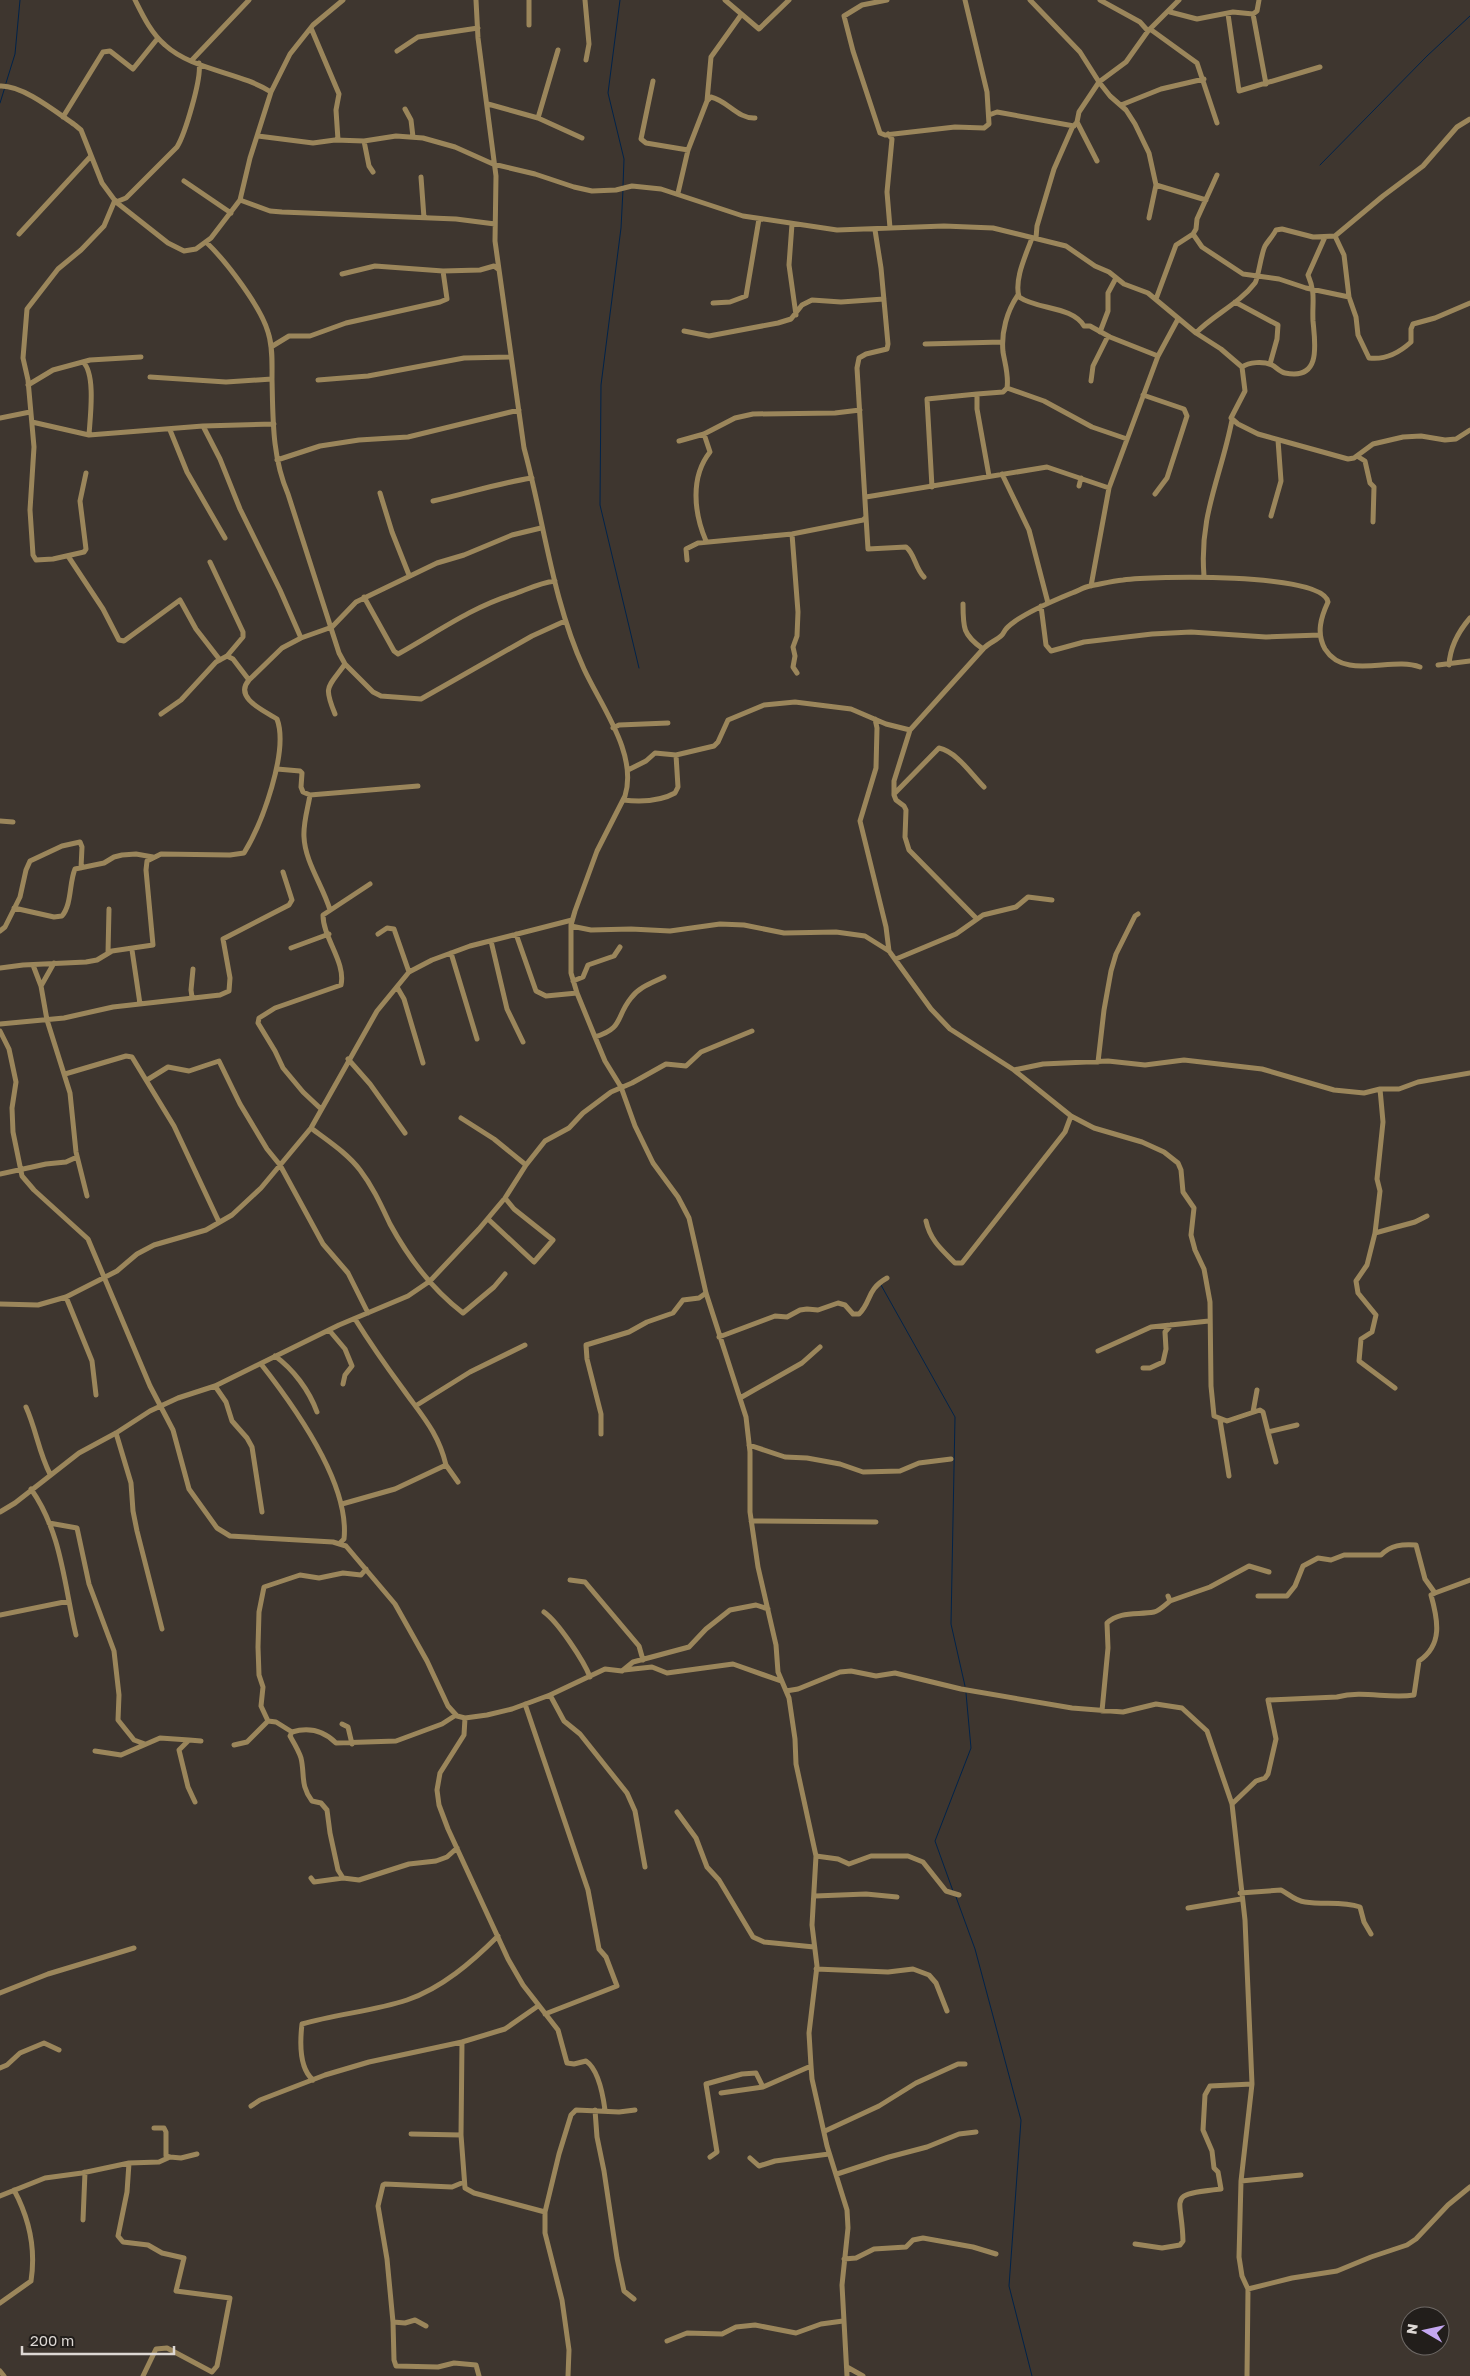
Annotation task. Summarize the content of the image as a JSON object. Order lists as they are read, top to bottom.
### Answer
{
  "scale_bar": "200 m",
  "north": "left"
}
